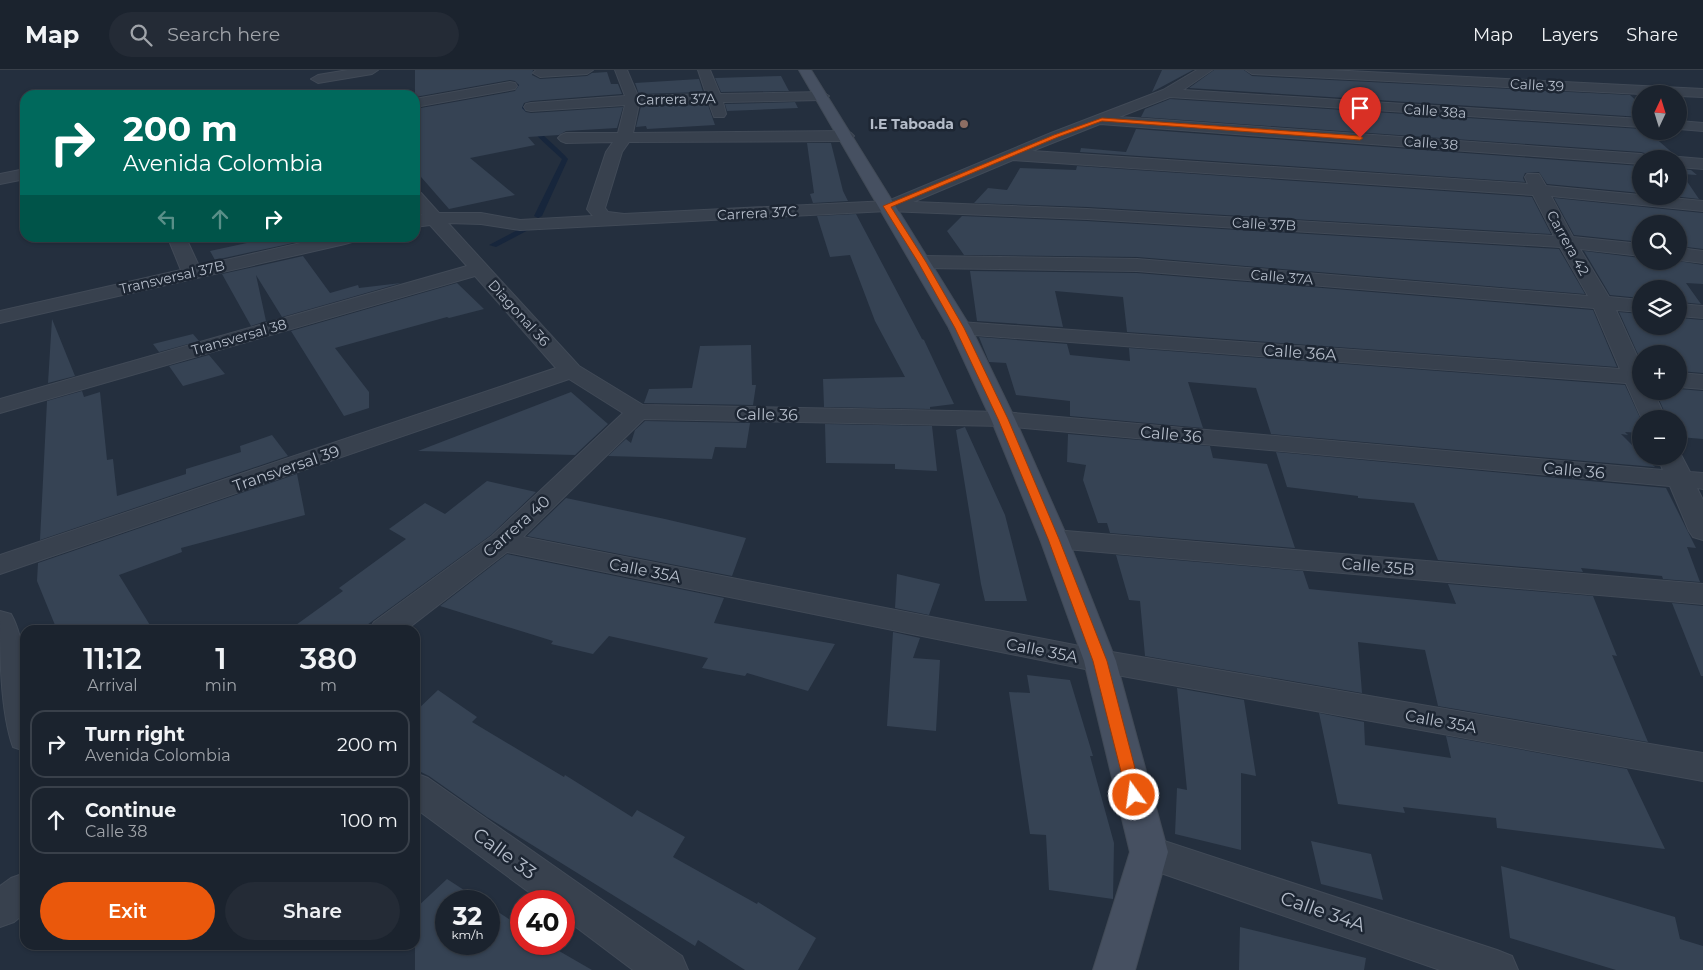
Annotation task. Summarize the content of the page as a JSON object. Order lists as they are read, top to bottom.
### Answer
{
  "streets": {
    "street": [
      "Calle 39",
      "Carrera 37A",
      "Calle 38a",
      "Calle 38",
      "Carrera 37C",
      "Calle 37B",
      "Carrera 42",
      "Transversal 37B",
      "Calle 37A",
      "Diagonal 36",
      "Transversal 38",
      "Calle 36A",
      "Calle 36",
      "Transversal 39",
      "Carrera 40",
      "Calle 35B",
      "Calle 35A",
      "Calle 33",
      "Calle 34A"
    ]
  },
  "crossings": [
    ["Calle 39", "Carrera 42"],
    ["Calle 38a", "Carrera 42"],
    ["Calle 38", "Carrera 42"],
    ["Carrera 37C", "Calle 37B"],
    ["Calle 37B", "Carrera 42"],
    ["Carrera 42", "Calle 37A"],
    ["Diagonal 36", "Transversal 38"],
    ["Diagonal 36", "Calle 36"],
    ["Diagonal 36", "Transversal 39"],
    ["Diagonal 36", "Carrera 40"],
    ["Calle 36", "Carrera 40"],
    ["Carrera 40", "Calle 35A"]
  ],
  "places": ["I.E Taboada"],
  "north": "top",
  "page": {
    "header": "Map",
    "search": "Search here",
    "nav": ["Map", "Layers", "Share"],
    "map_buttons": ["+", "−"],
    "turn": ["200 m", "Avenida Colombia"],
    "eta": [
      "11:12",
      "Arrival",
      "1",
      "min",
      "380",
      "m"
    ],
    "list": [
      {
        "name": "Turn right",
        "note": "Avenida Colombia",
        "value": "200 m"
      },
      {
        "name": "Continue",
        "note": "Calle 38",
        "value": "100 m"
      }
    ],
    "buttons": ["Exit", "Share"],
    "speed": "32 km/h",
    "limit": "40"
  }
}
